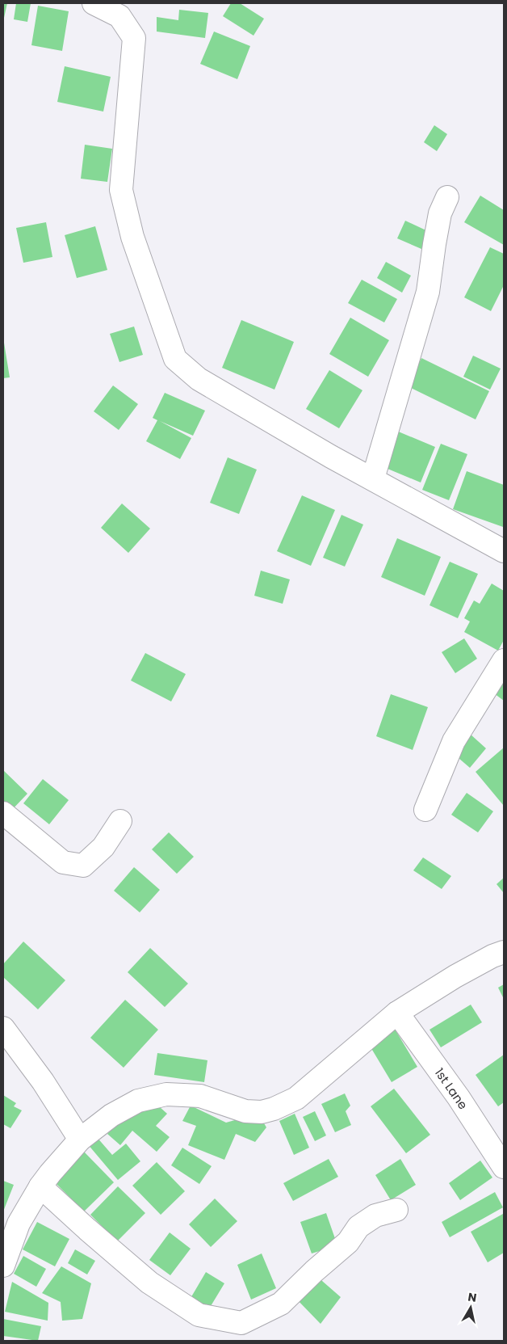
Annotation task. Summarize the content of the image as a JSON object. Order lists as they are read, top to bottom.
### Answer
{
  "streets": {
    "street": ["1st Lane"]
  },
  "north": "top"
}
